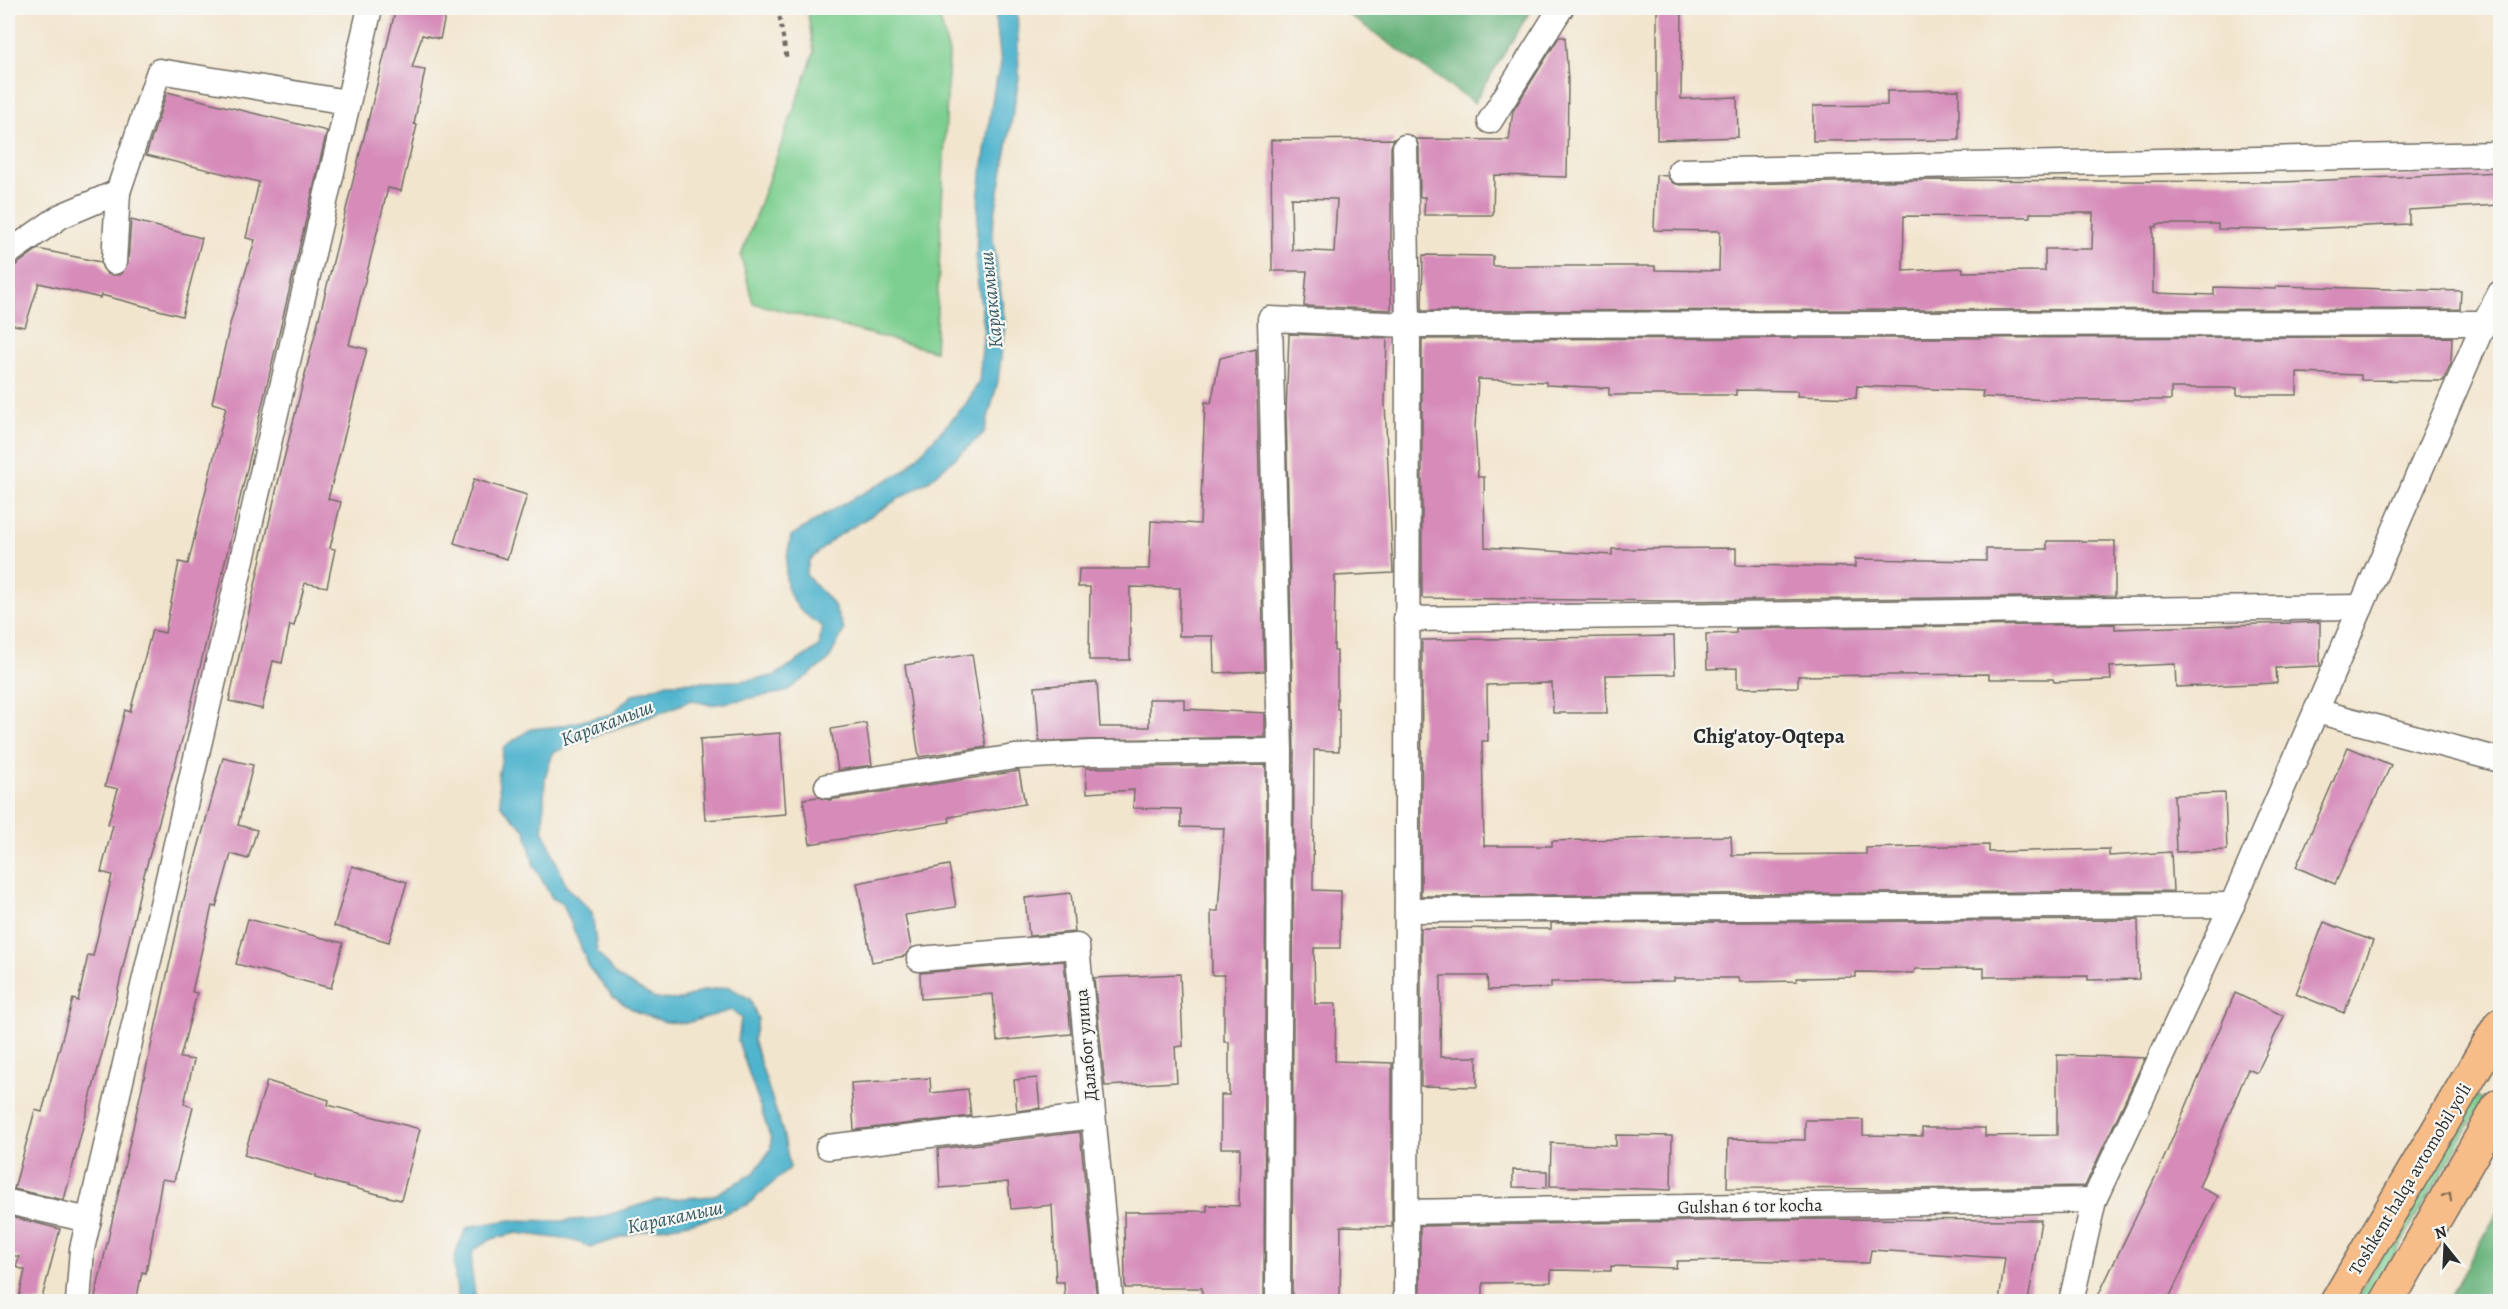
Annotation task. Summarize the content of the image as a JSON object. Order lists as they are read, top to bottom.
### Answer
{
  "streets": {
    "highway": ["Toshkent halqa avtomobil yo'li"],
    "street": ["Далабог улица", "Gulshan 6 tor kocha"]
  },
  "districts": ["Chig'atoy-Oqtepa"],
  "water": ["Каракамыш"],
  "north": "top"
}
